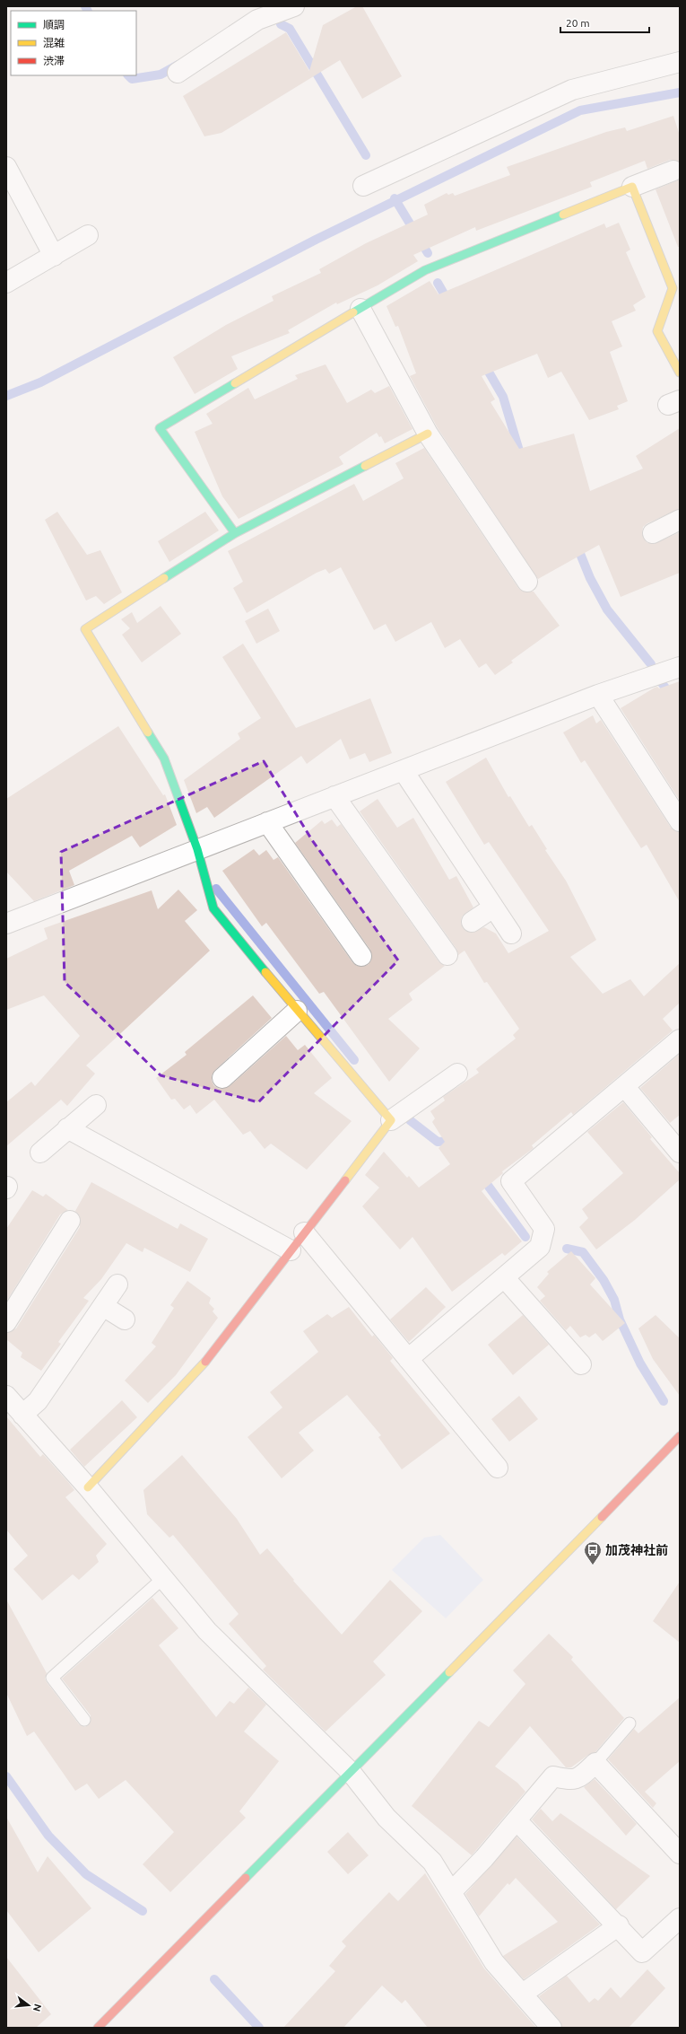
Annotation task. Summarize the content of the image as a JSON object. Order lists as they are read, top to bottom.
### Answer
{
  "places": {
    "bus stop": ["加茂神社前"]
  },
  "legend": ["順調", "混雑", "渋滞"],
  "scale_bar": "20 m",
  "north": "right"
}
